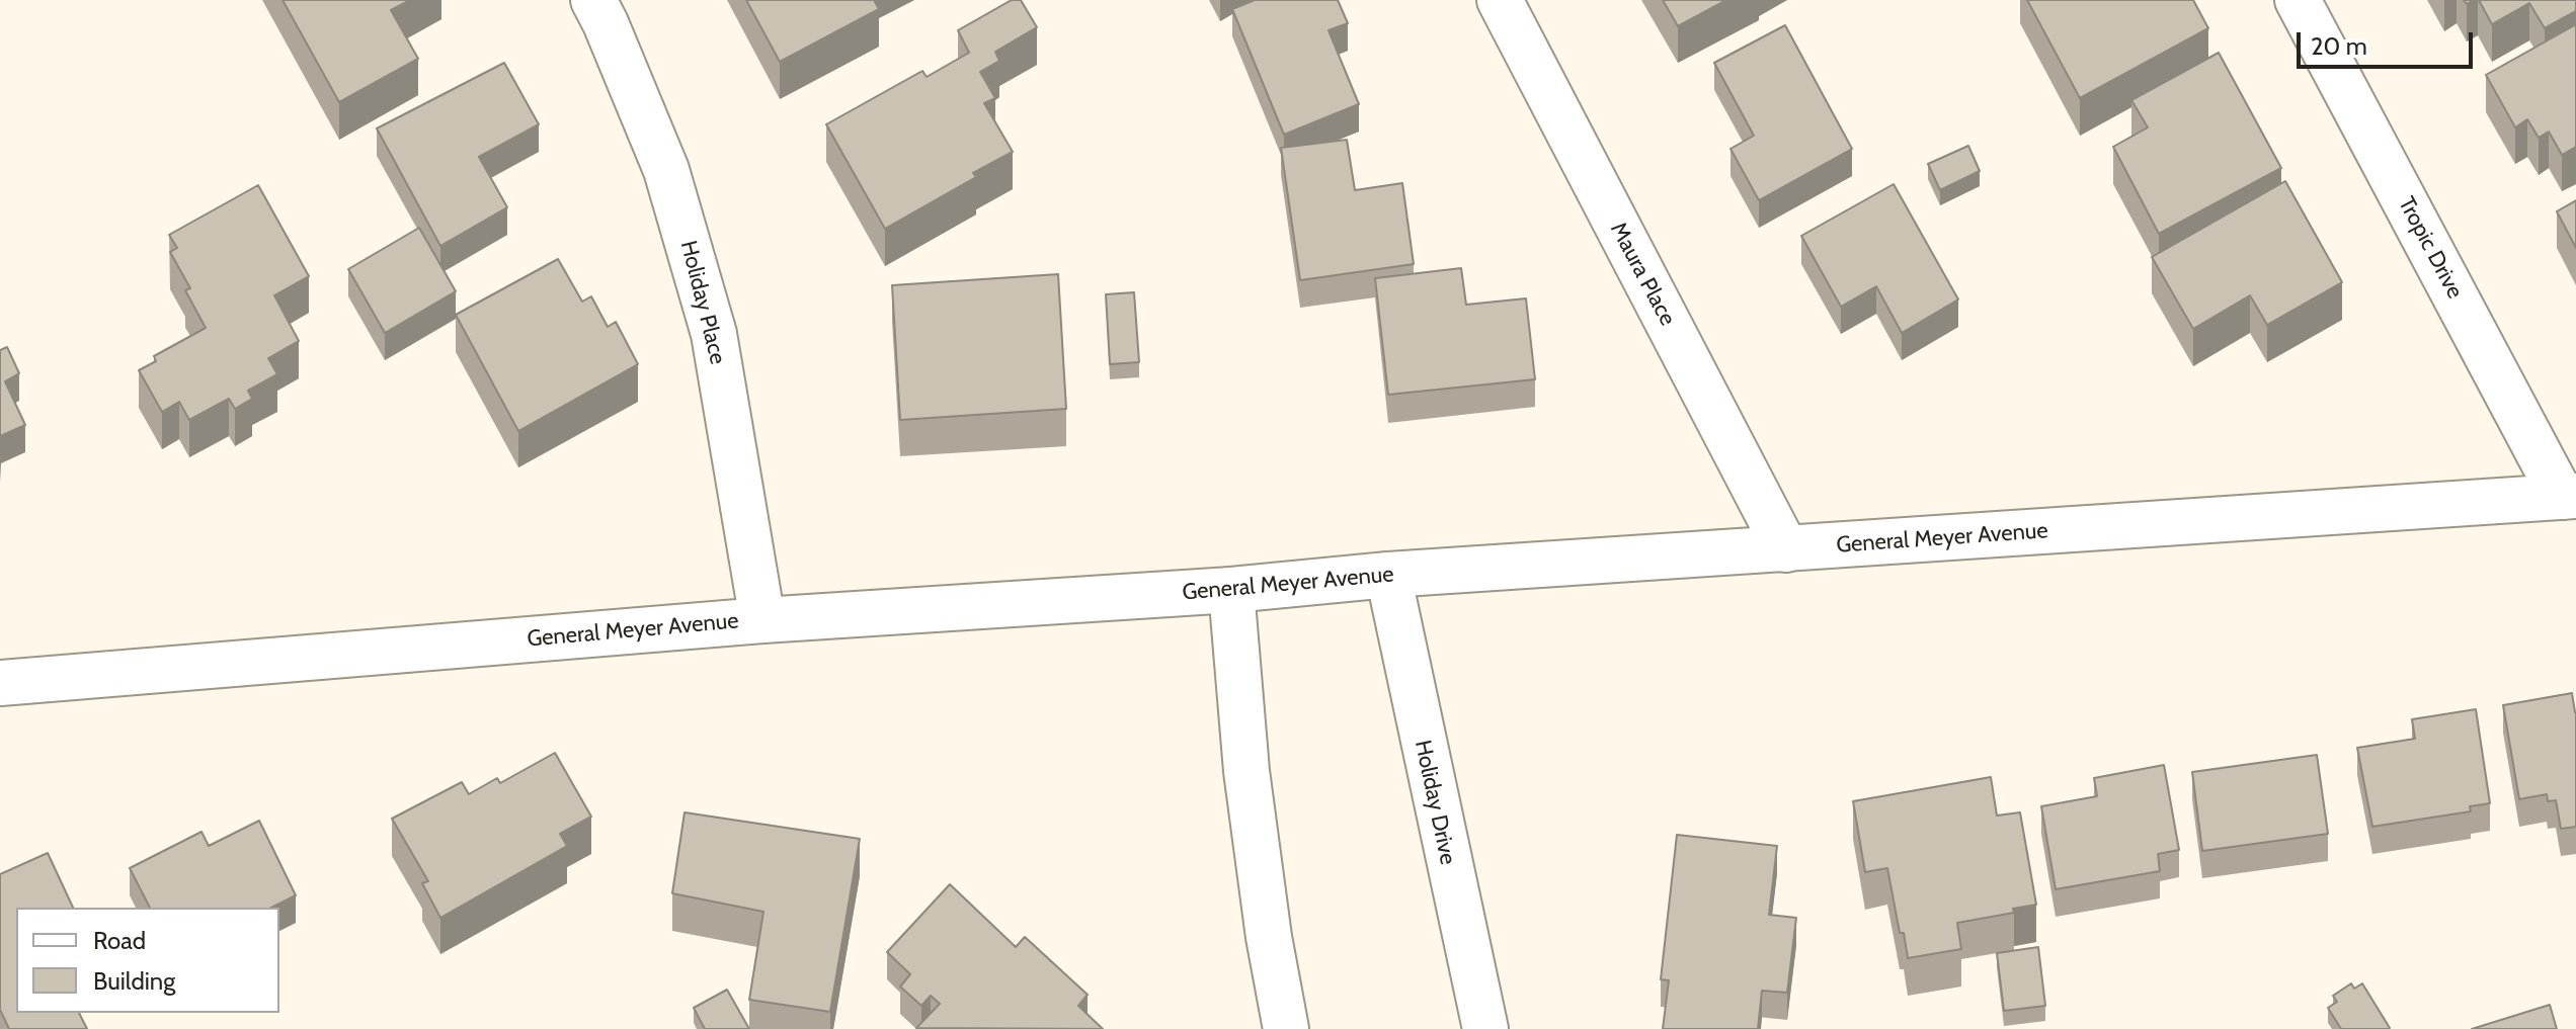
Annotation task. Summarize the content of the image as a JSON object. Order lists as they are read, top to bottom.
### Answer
{
  "streets": {
    "street": [
      "Tropic Drive",
      "Maura Place",
      "Holiday Place",
      "General Meyer Avenue",
      "Holiday Drive"
    ]
  },
  "crossings": [
    ["Tropic Drive", "General Meyer Avenue"],
    ["Maura Place", "General Meyer Avenue"],
    ["Holiday Place", "General Meyer Avenue"],
    ["General Meyer Avenue", "Holiday Drive"]
  ],
  "legend": ["Road", "Building"],
  "scale_bar": "20 m"
}
